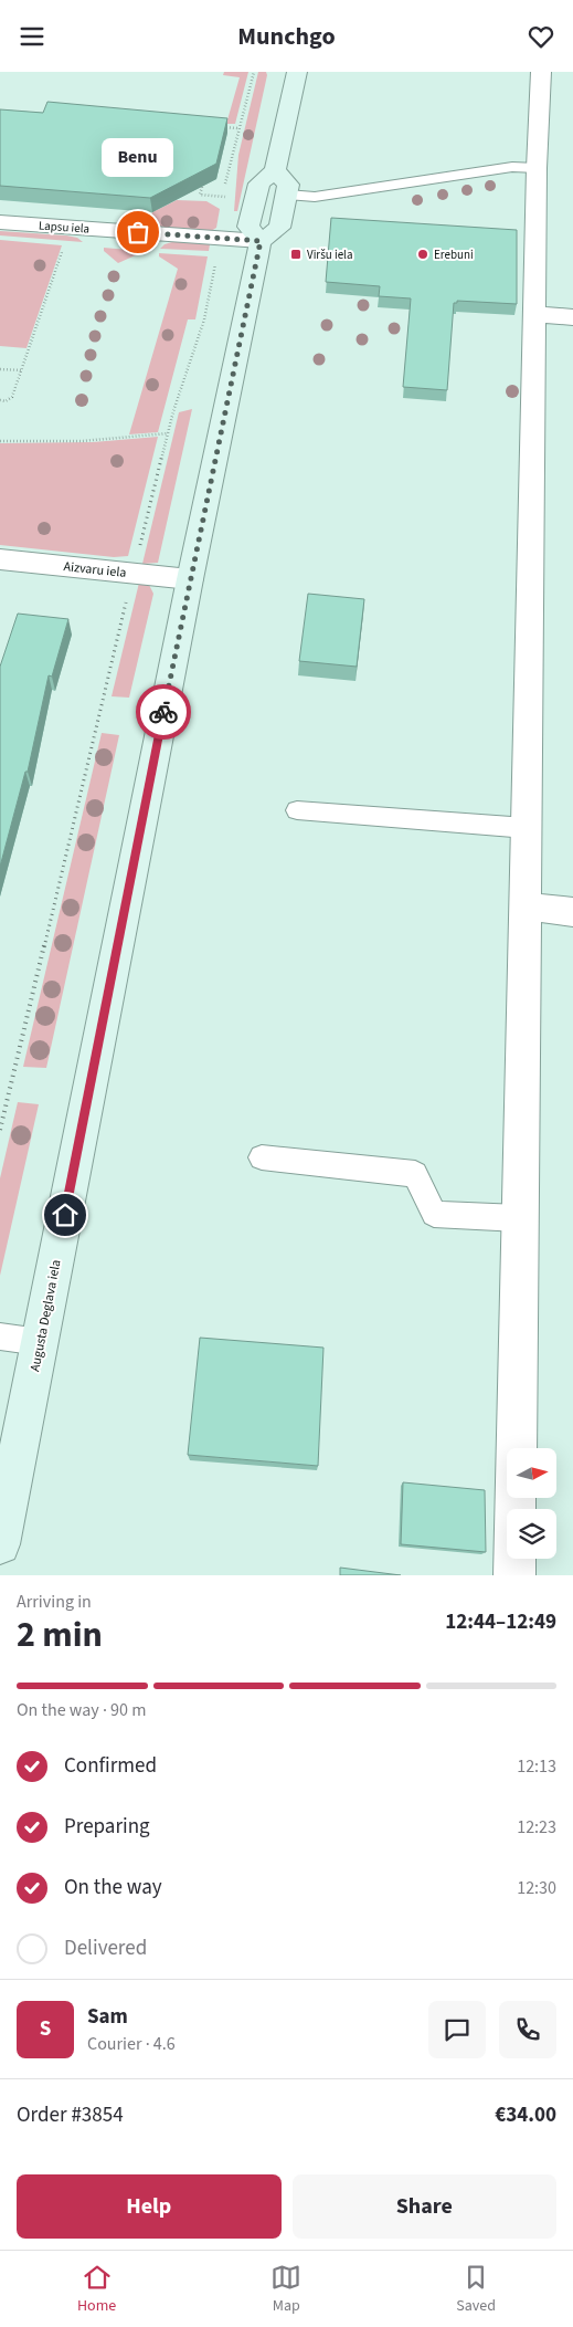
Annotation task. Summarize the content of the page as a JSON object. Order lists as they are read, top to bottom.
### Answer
{
  "streets": {
    "main road": ["Augusta Deglava iela"],
    "street": ["Lapsu iela", "Aizvaru iela"]
  },
  "crossings": [
    ["Lapsu iela", "Augusta Deglava iela"],
    ["Aizvaru iela", "Augusta Deglava iela"]
  ],
  "places": {
    "other": ["Benu", "Erebuni"],
    "transit": ["Viršu iela"]
  },
  "north": "right",
  "page": {
    "header": "Munchgo",
    "bubble": "Benu",
    "heading": ["2 min", "Arriving in", "12:44–12:49"],
    "panel": [
      "Sam",
      "Courier · 4.6",
      "Order #3854",
      "€34.00"
    ],
    "bar": "On the way · 90 m",
    "list": [
      ["Confirmed", "12:13"],
      ["Preparing", "12:23"],
      ["On the way", "12:30"],
      "Delivered"
    ],
    "round": "S",
    "buttons": ["Help", "Share"],
    "tabs": ["Home", "Map", "Saved"]
  }
}
